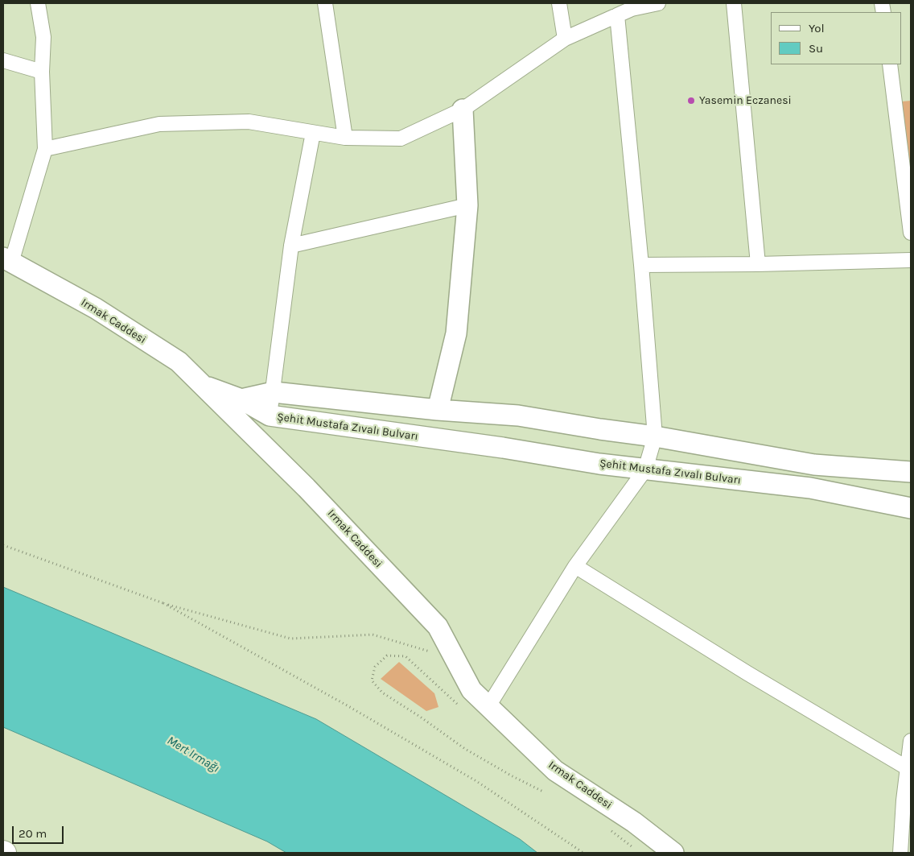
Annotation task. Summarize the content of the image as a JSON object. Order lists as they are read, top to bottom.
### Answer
{
  "streets": {
    "main road": ["Irmak Caddesi", "Şehit Mustafa Zıvalı Bulvarı"]
  },
  "crossings": [
    ["Irmak Caddesi", "Şehit Mustafa Zıvalı Bulvarı"]
  ],
  "water": ["Mert Irmağı"],
  "places": ["Yasemin Eczanesi"],
  "legend": ["Yol", "Su"],
  "scale_bar": "20 m"
}
